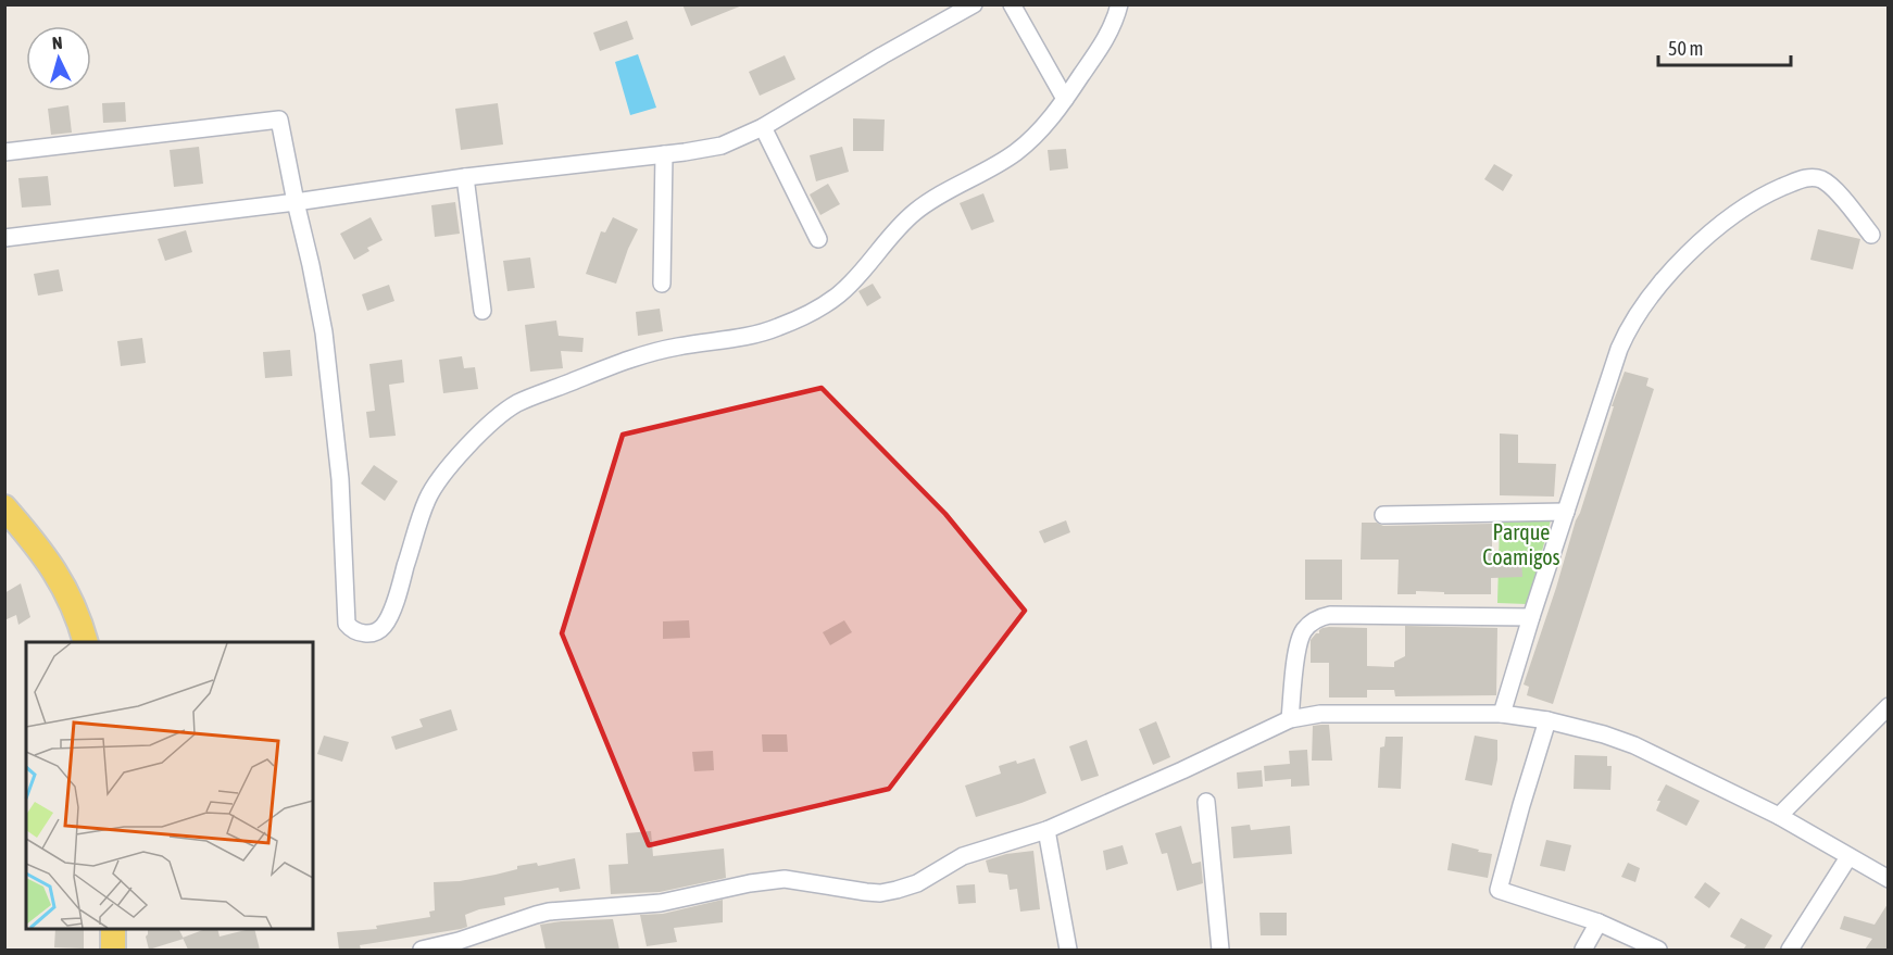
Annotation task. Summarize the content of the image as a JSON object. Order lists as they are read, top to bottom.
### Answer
{
  "parks": ["Parque Coamigos"],
  "scale_bar": "50 m",
  "north": "top"
}
